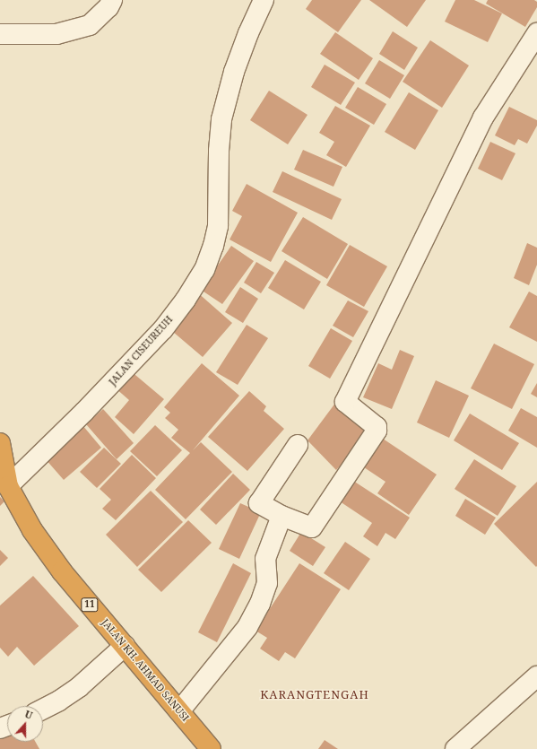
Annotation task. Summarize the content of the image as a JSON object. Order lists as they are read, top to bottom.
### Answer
{
  "streets": {
    "highway": ["11", "JALAN KH. AHMAD SANUSI"],
    "street": ["JALAN CISEUREUH"]
  },
  "crossings": [
    ["JALAN CISEUREUH", "JALAN KH. AHMAD SANUSI"]
  ],
  "districts": ["KARANGTENGAH"],
  "north": "top"
}
